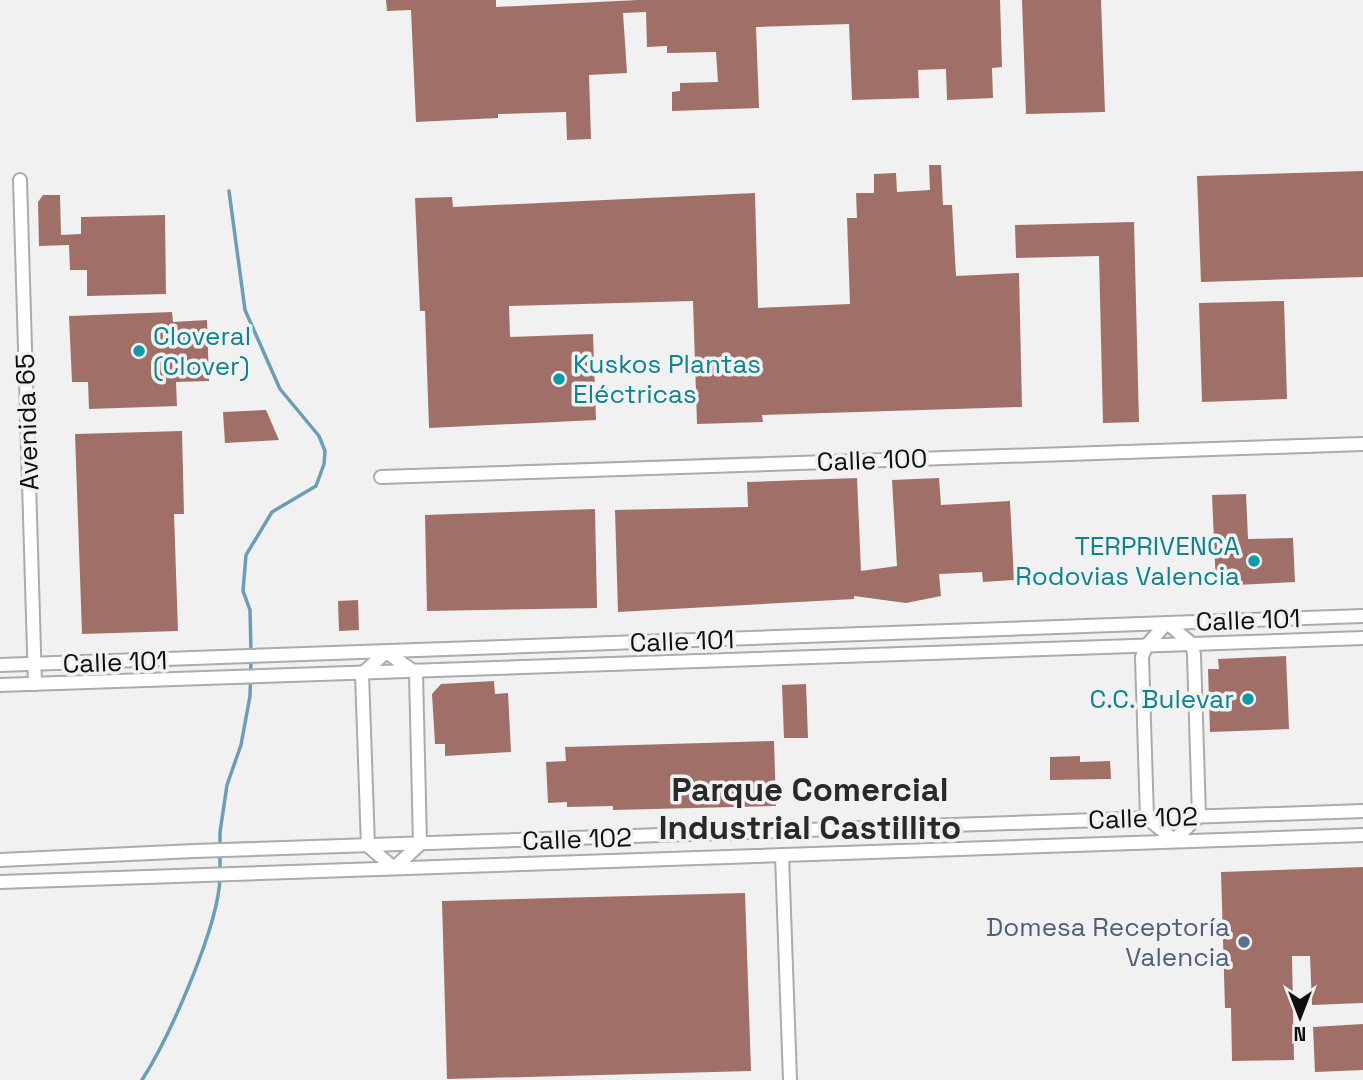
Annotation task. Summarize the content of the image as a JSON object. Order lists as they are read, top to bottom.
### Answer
{
  "streets": {
    "street": [
      "Avenida 65",
      "Calle 100",
      "Calle 101",
      "Calle 102"
    ]
  },
  "crossings": [
    ["Avenida 65", "Calle 101"]
  ],
  "districts": ["Parque Comercial Industrial Castillito"],
  "places": [
    "Cloveral (Clover)",
    "Kuskos Plantas Eléctricas",
    "TERPRIVENCA Rodovias Valencia",
    "C.C. Bulevar",
    "Domesa Receptoría Valencia"
  ],
  "north": "bottom"
}
